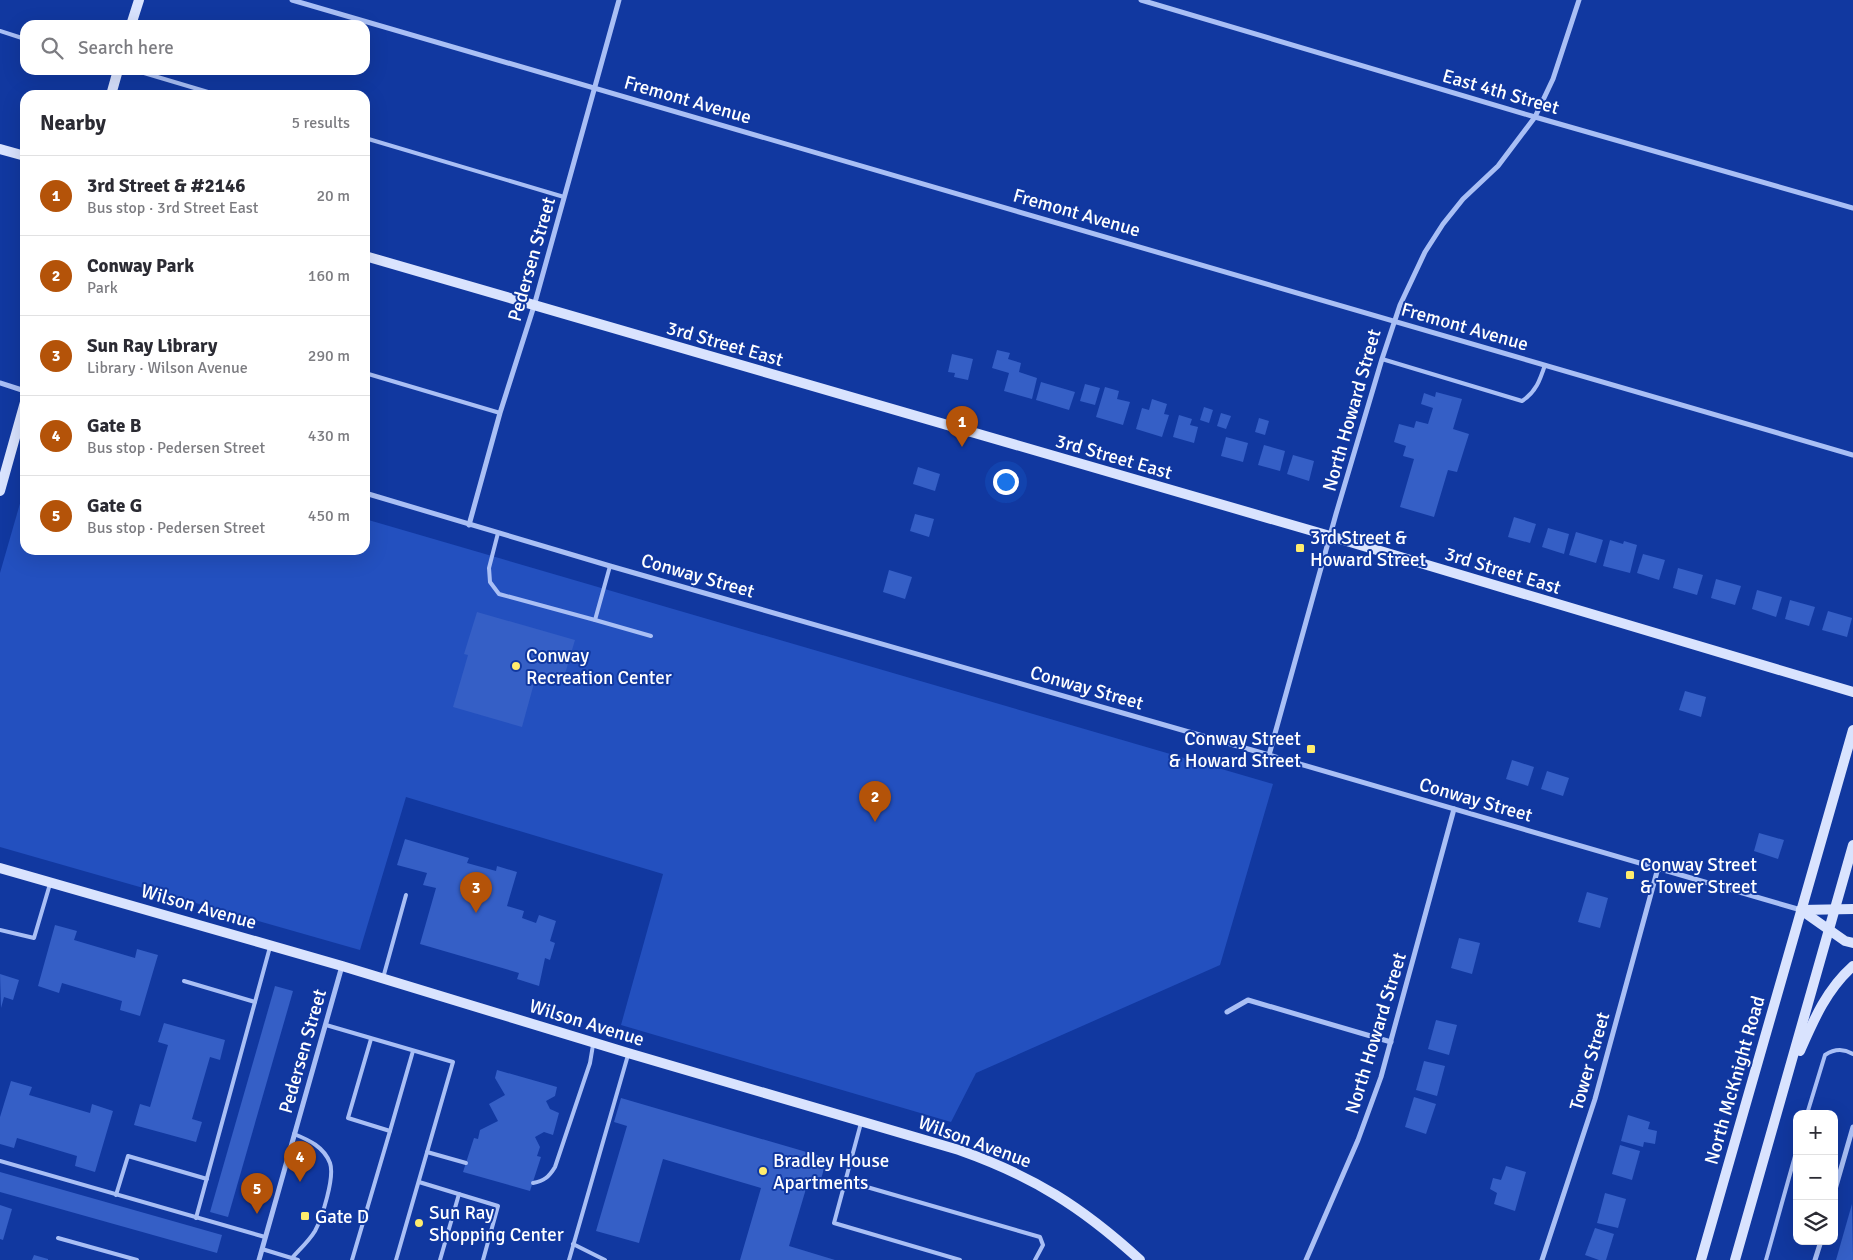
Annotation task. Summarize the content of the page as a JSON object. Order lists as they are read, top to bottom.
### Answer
{
  "streets": {
    "street": [
      "East 4th Street",
      "Fremont Avenue",
      "Pedersen Street",
      "3rd Street East",
      "North Howard Street",
      "Conway Street",
      "Wilson Avenue",
      "Tower Street",
      "North McKnight Road"
    ]
  },
  "crossings": [
    ["East 4th Street", "North Howard Street"],
    ["Fremont Avenue", "Pedersen Street"],
    ["Fremont Avenue", "North Howard Street"],
    ["Pedersen Street", "3rd Street East"],
    ["Pedersen Street", "Conway Street"],
    ["Pedersen Street", "Wilson Avenue"],
    ["3rd Street East", "North Howard Street"],
    ["North Howard Street", "Conway Street"],
    ["Conway Street", "Tower Street"],
    ["Conway Street", "North McKnight Road"]
  ],
  "places": {
    "transit": [
      "3rd Street & Howard Street",
      "Conway Street & Howard Street",
      "Conway Street & Tower Street",
      "Gate D"
    ],
    "other": ["Conway Recreation Center", "Bradley House Apartments", "Sun Ray Shopping Center"]
  },
  "page": {
    "search": "Search here",
    "heading": ["Nearby", "5 results"],
    "list": [
      {
        "mark": "1",
        "name": "3rd Street & #2146",
        "note": "Bus stop · 3rd Street East",
        "value": "20 m"
      },
      {
        "mark": "2",
        "name": "Conway Park",
        "note": "Park",
        "value": "160 m"
      },
      {
        "mark": "3",
        "name": "Sun Ray Library",
        "note": "Library · Wilson Avenue",
        "value": "290 m"
      },
      {
        "mark": "4",
        "name": "Gate B",
        "note": "Bus stop · Pedersen Street",
        "value": "430 m"
      },
      {
        "mark": "5",
        "name": "Gate G",
        "note": "Bus stop · Pedersen Street",
        "value": "450 m"
      }
    ],
    "pins": [
      "1",
      "2",
      "3",
      "4",
      "5"
    ],
    "map_buttons": ["+", "−"]
  }
}
